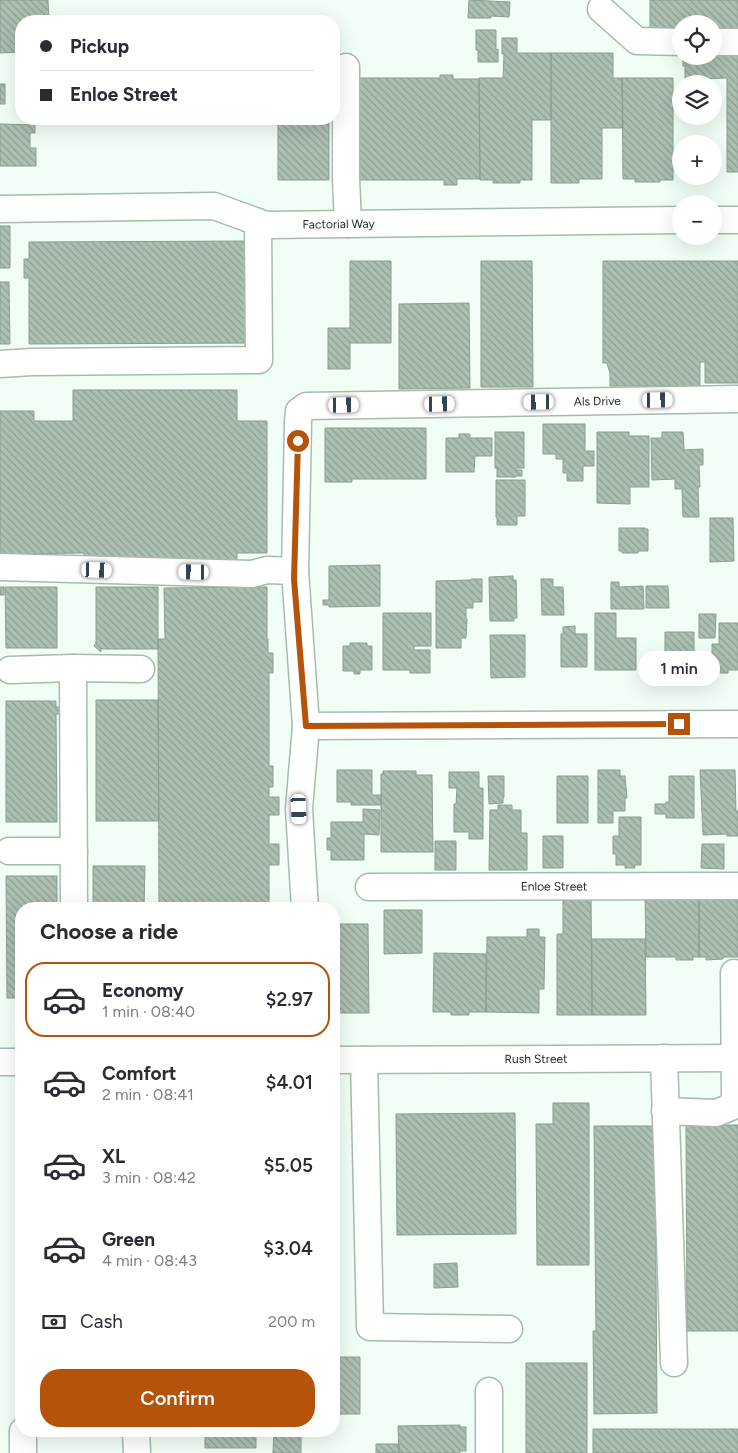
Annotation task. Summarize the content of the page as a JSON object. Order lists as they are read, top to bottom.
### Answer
{
  "streets": {
    "street": [
      "Factorial Way",
      "Als Drive",
      "Enloe Street",
      "Rush Street"
    ]
  },
  "page": {
    "map_buttons": ["+", "−"],
    "banner": ["Pickup", "Enloe Street"],
    "bubble": "1 min",
    "heading": "Choose a ride",
    "list": [
      {
        "name": "Economy",
        "note": "1 min · 08:40",
        "value": "$2.97"
      },
      {
        "name": "Comfort",
        "note": "2 min · 08:41",
        "value": "$4.01"
      },
      {
        "name": "XL",
        "note": "3 min · 08:42",
        "value": "$5.05"
      },
      {
        "name": "Green",
        "note": "4 min · 08:43",
        "value": "$3.04"
      }
    ],
    "pay": ["Cash", "200 m"],
    "buttons": "Confirm"
  }
}
